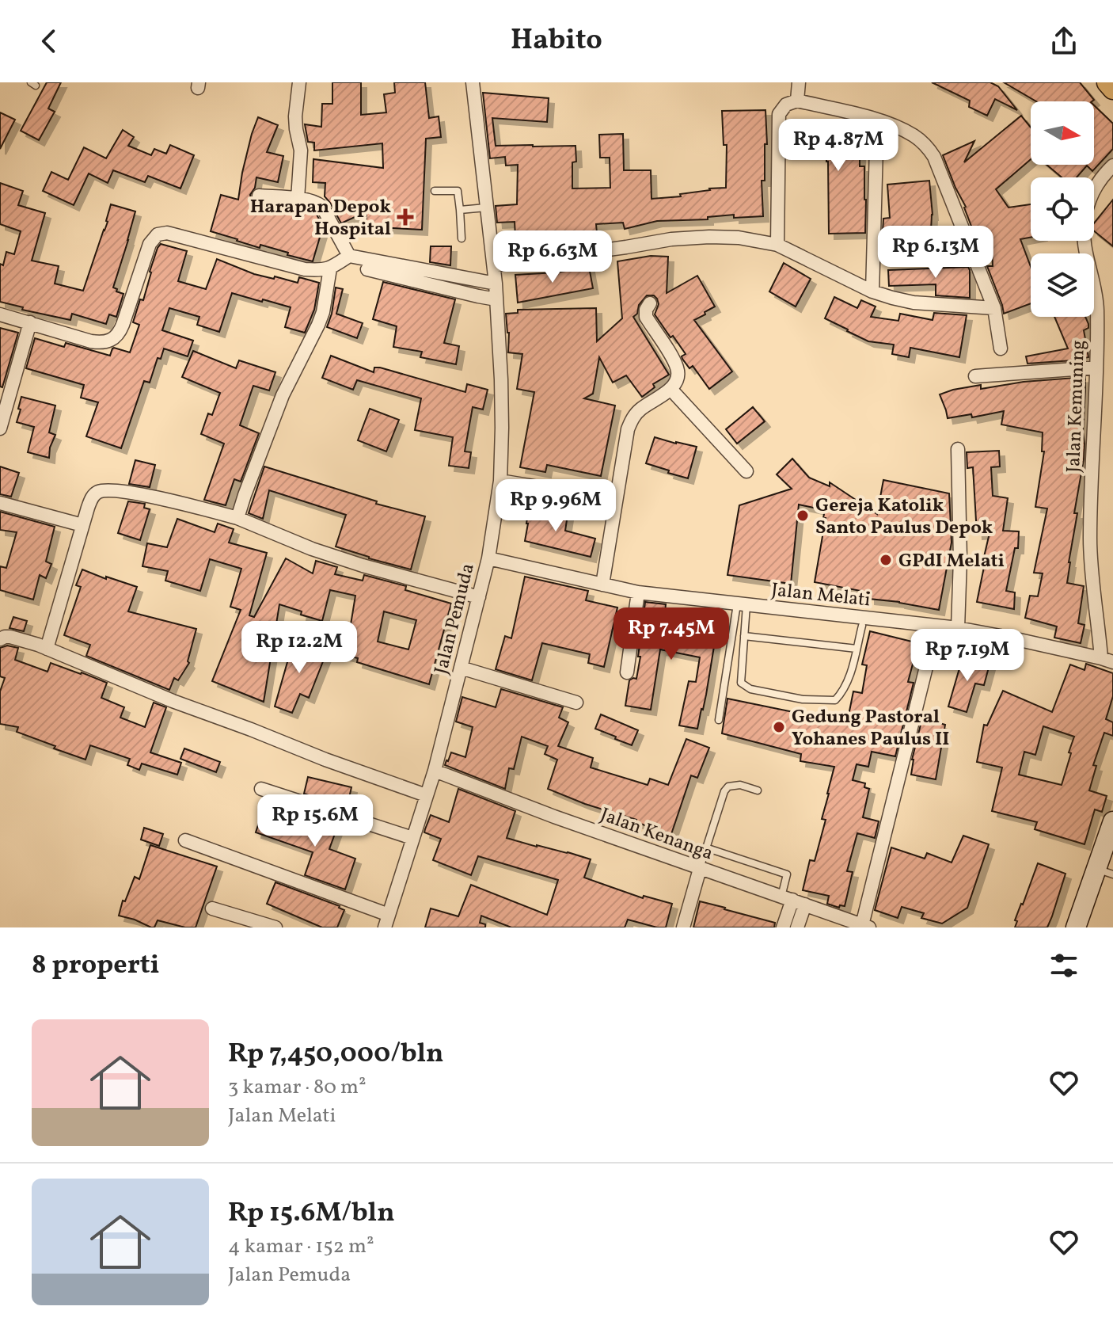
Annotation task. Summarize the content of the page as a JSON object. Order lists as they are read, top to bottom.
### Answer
{
  "streets": {
    "street": [
      "Jalan Kemuning",
      "Jalan Melati",
      "Jalan Pemuda",
      "Jalan Kenanga"
    ]
  },
  "crossings": [
    ["Jalan Kemuning", "Jalan Melati"],
    ["Jalan Melati", "Jalan Pemuda"],
    ["Jalan Pemuda", "Jalan Kenanga"]
  ],
  "places": {
    "health": ["Harapan Depok Hospital"],
    "other": ["Gereja Katolik Santo Paulus Depok", "GPdI Melati", "Gedung Pastoral Yohanes Paulus II"]
  },
  "north": "right",
  "page": {
    "header": "Habito",
    "price": [
      "Rp 4.87M",
      "Rp 6.13M",
      "Rp 6.63M",
      "Rp 9.96M",
      "Rp 7.45M",
      "Rp 12.2M",
      "Rp 7.19M",
      "Rp 15.6M"
    ],
    "heading": "8 properti",
    "list": [
      {
        "name": "Rp 7,450,000/bln",
        "note": "3 kamar · 80 m² · Jalan Melati"
      },
      {
        "name": "Rp 15.6M/bln",
        "note": "4 kamar · 152 m² · Jalan Pemuda"
      }
    ]
  }
}
